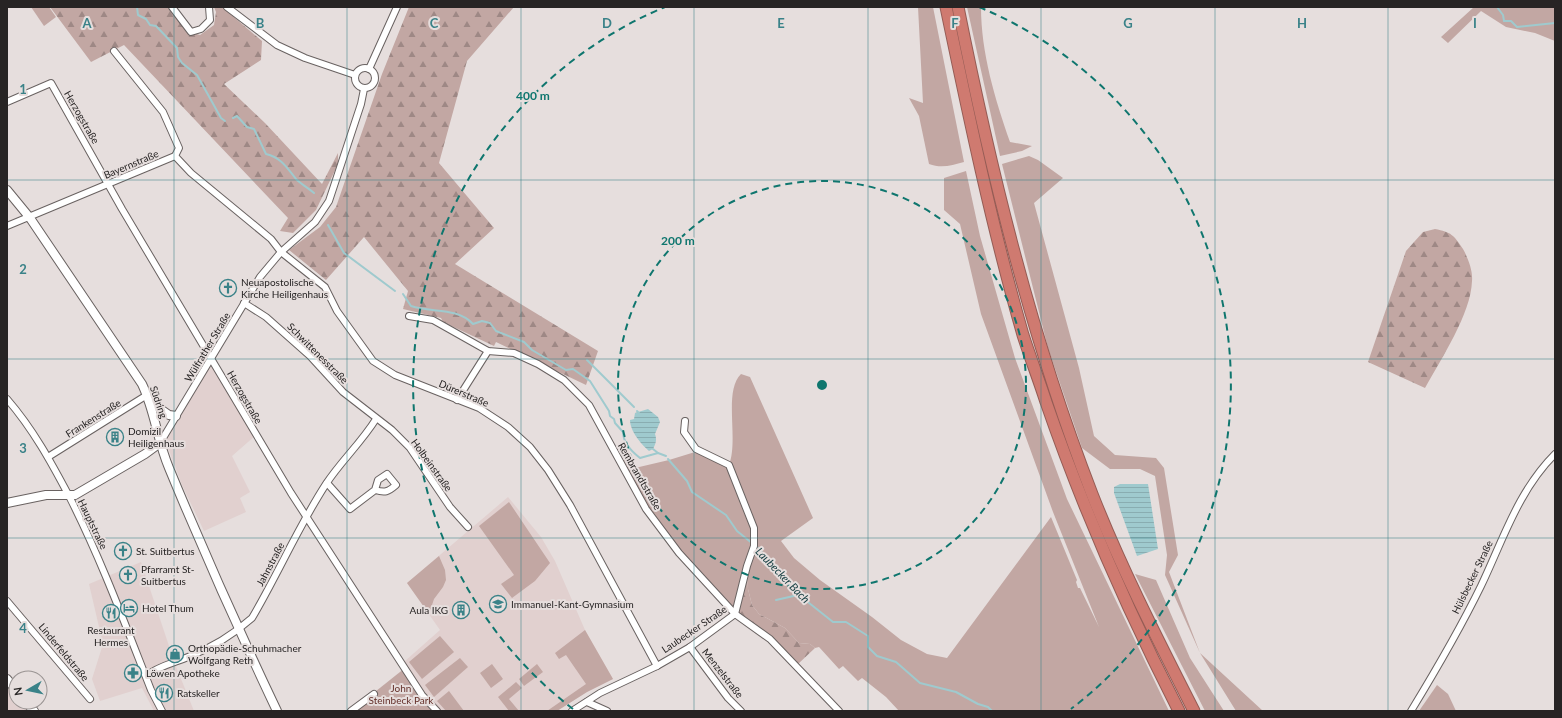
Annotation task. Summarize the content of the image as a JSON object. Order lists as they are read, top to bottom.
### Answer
{
  "streets": {
    "street": [
      "Herzogstraße",
      "Bayernstraße",
      "Wülfrather Straße",
      "Schwittenesstraße",
      "Dürerstraße",
      "Südring",
      "Frankenstraße",
      "Holbeinstraße",
      "Rembrandtstraße",
      "Hauptstraße",
      "Jahnstraße",
      "Hülsbecker Straße",
      "Laubecker Straße",
      "Linderfeldstraße",
      "Menzelstraße"
    ]
  },
  "crossings": [
    ["Herzogstraße", "Bayernstraße"],
    ["Herzogstraße", "Wülfrather Straße"],
    ["Herzogstraße", "Jahnstraße"],
    ["Bayernstraße", "Südring"],
    ["Wülfrather Straße", "Schwittenesstraße"],
    ["Wülfrather Straße", "Dürerstraße"],
    ["Wülfrather Straße", "Südring"],
    ["Wülfrather Straße", "Hauptstraße"],
    ["Schwittenesstraße", "Holbeinstraße"],
    ["Schwittenesstraße", "Jahnstraße"],
    ["Dürerstraße", "Laubecker Straße"],
    ["Südring", "Frankenstraße"],
    ["Südring", "Jahnstraße"],
    ["Frankenstraße", "Hauptstraße"],
    ["Holbeinstraße", "Jahnstraße"],
    ["Rembrandtstraße", "Laubecker Straße"],
    ["Hauptstraße", "Jahnstraße"],
    ["Laubecker Straße", "Menzelstraße"]
  ],
  "water": ["Laubecker Bach"],
  "parks": ["John Steinbeck Park"],
  "places": {
    "church": ["Neuapostolische Kirche Heiligenhaus", "St. Suitbertus", "Pfarramt St- Suitbertus"],
    "building": ["Domizil Heiligenhaus", "Aula IKG"],
    "school or university": ["Immanuel-Kant-Gymnasium"],
    "hotel": ["Hotel Thum"],
    "restaurant": ["Restaurant Hermes", "Ratskeller"],
    "shop": ["Orthopädie-Schuhmacher Wolfgang Reth"],
    "pharmacy": ["Löwen Apotheke"]
  },
  "north": "left",
  "grid": {
    "columns": [
      "A",
      "B",
      "C",
      "D",
      "E",
      "F",
      "G",
      "H",
      "I"
    ],
    "rows": [
      "1",
      "2",
      "3",
      "4"
    ]
  },
  "rings": ["400 m", "200 m"]
}
